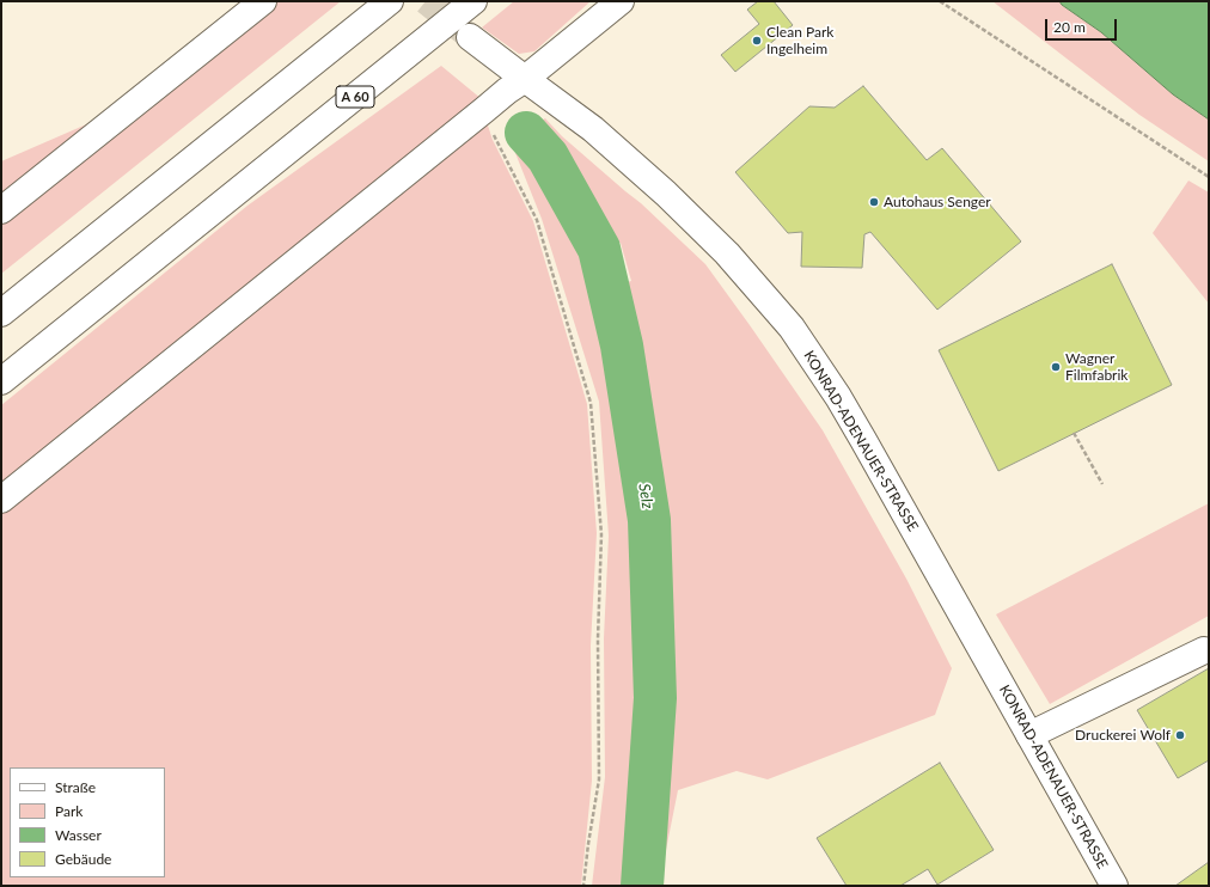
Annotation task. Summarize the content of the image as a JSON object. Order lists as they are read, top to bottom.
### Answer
{
  "streets": {
    "main road": ["A 60", "KONRAD-ADENAUER-STRASSE"]
  },
  "water": ["Selz"],
  "places": [
    "Clean Park Ingelheim",
    "Autohaus Senger",
    "Wagner Filmfabrik",
    "Druckerei Wolf"
  ],
  "legend": [
    "Straße",
    "Park",
    "Wasser",
    "Gebäude"
  ],
  "scale_bar": "20 m"
}
